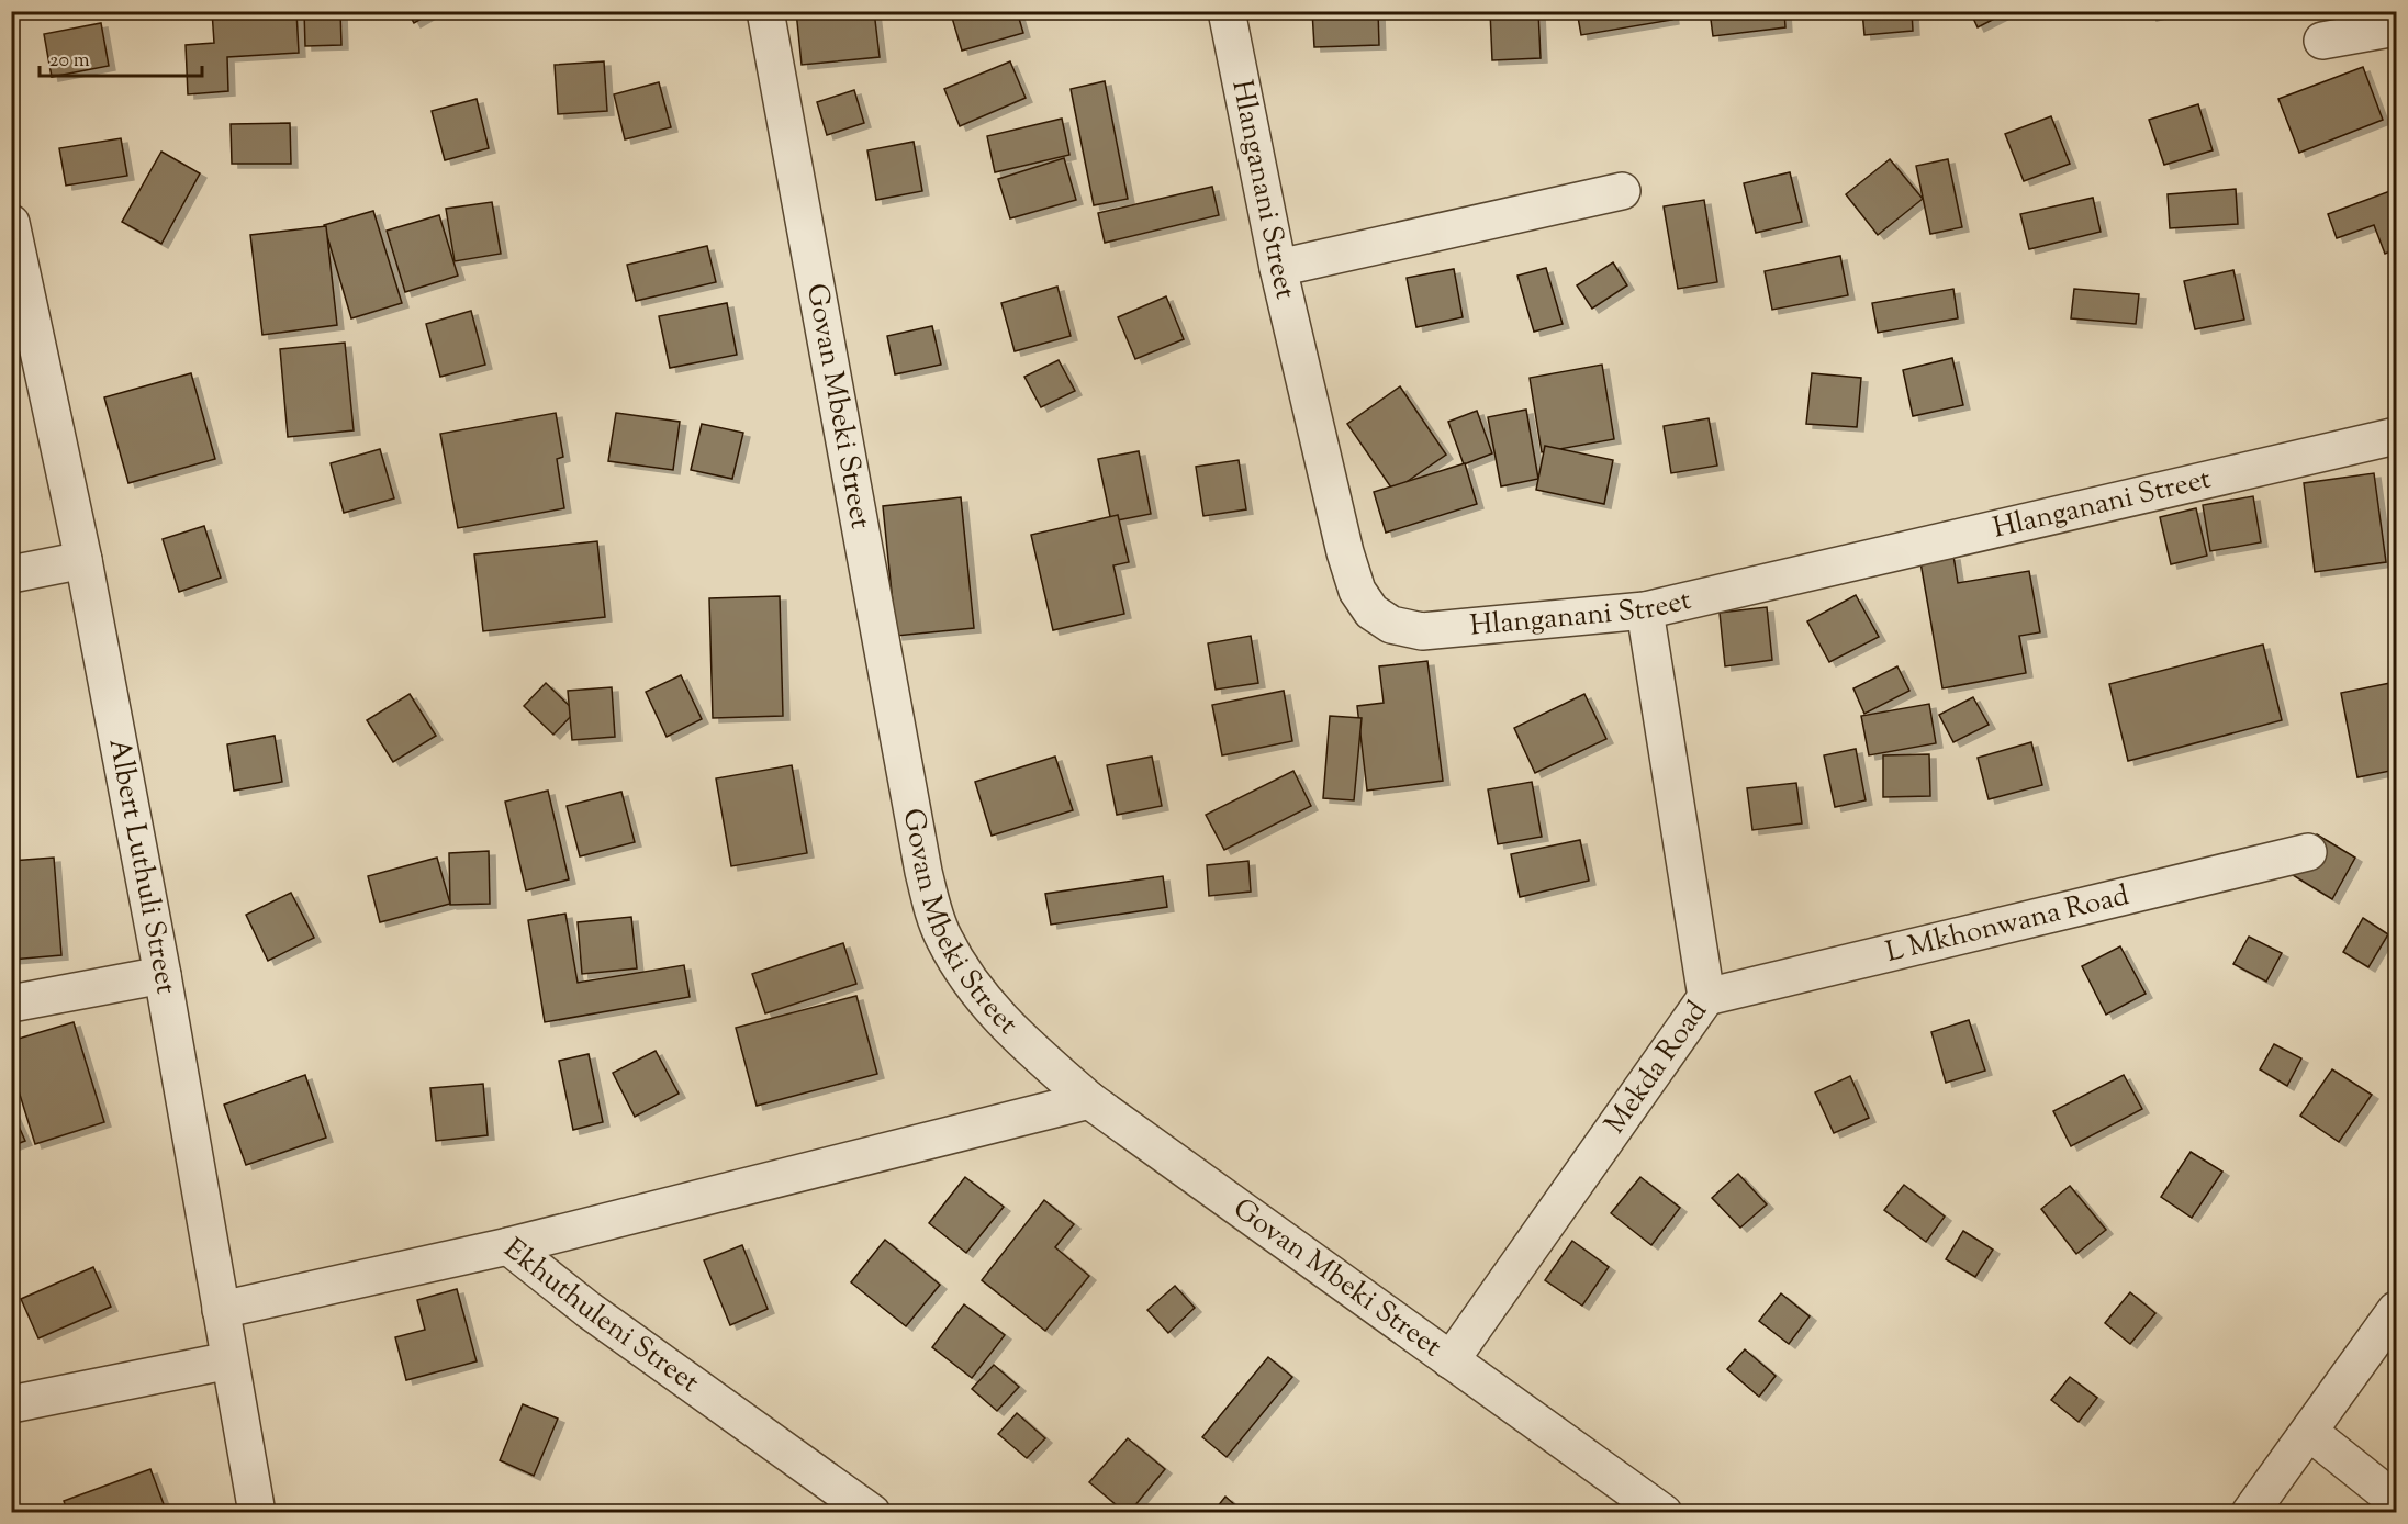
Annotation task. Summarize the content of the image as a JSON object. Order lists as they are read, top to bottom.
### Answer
{
  "streets": {
    "street": [
      "Hlanganani Street",
      "Govan Mbeki Street",
      "Albert Luthuli Street",
      "L Mkhonwana Road",
      "Mekda Road",
      "Ekhuthuleni Street"
    ]
  },
  "crossings": [
    ["Hlanganani Street", "Mekda Road"],
    ["Govan Mbeki Street", "Mekda Road"],
    ["Albert Luthuli Street", "Ekhuthuleni Street"],
    ["L Mkhonwana Road", "Mekda Road"]
  ],
  "scale_bar": "20 m"
}
